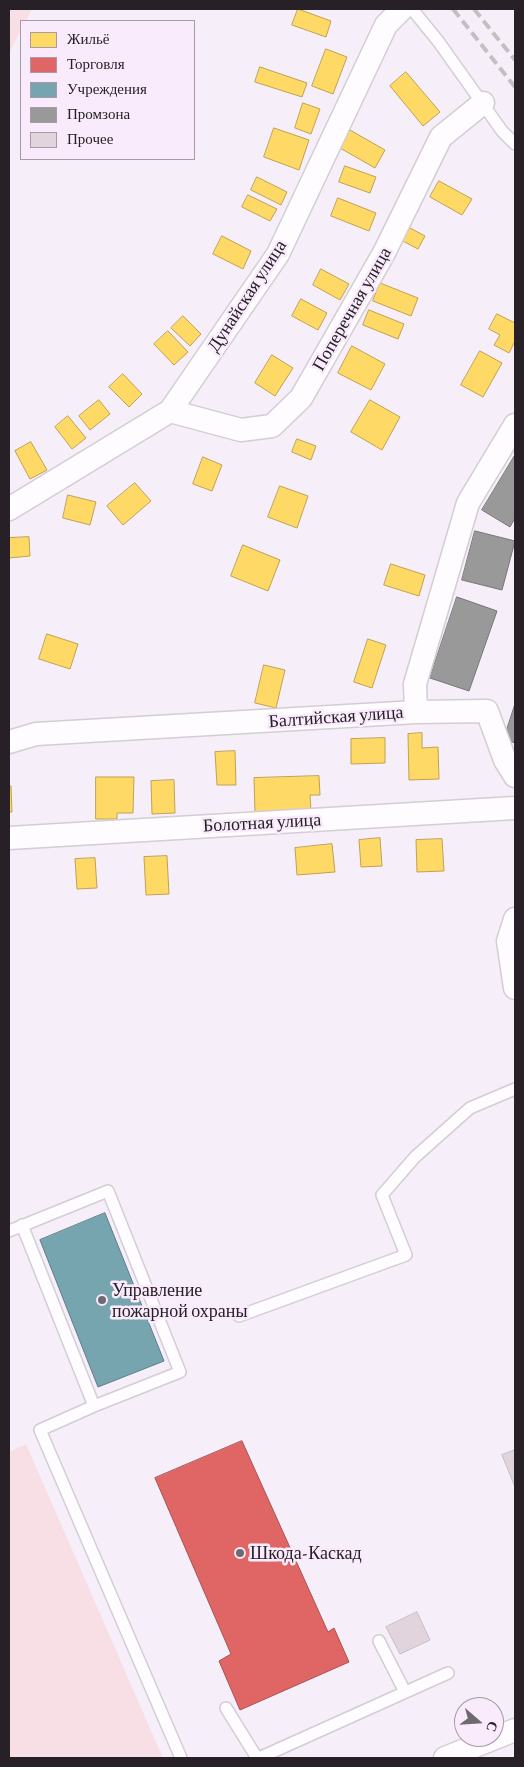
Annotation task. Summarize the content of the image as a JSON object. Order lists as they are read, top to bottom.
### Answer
{
  "streets": {
    "street": [
      "Дунайская улица",
      "Поперечная улица",
      "Балтийская улица",
      "Болотная улица"
    ]
  },
  "crossings": [
    ["Дунайская улица", "Поперечная улица"]
  ],
  "places": ["Управление пожарной охраны", "Шкода-Каскад"],
  "legend": [
    "Жильё",
    "Торговля",
    "Учреждения",
    "Промзона",
    "Прочее"
  ],
  "north": "right"
}
